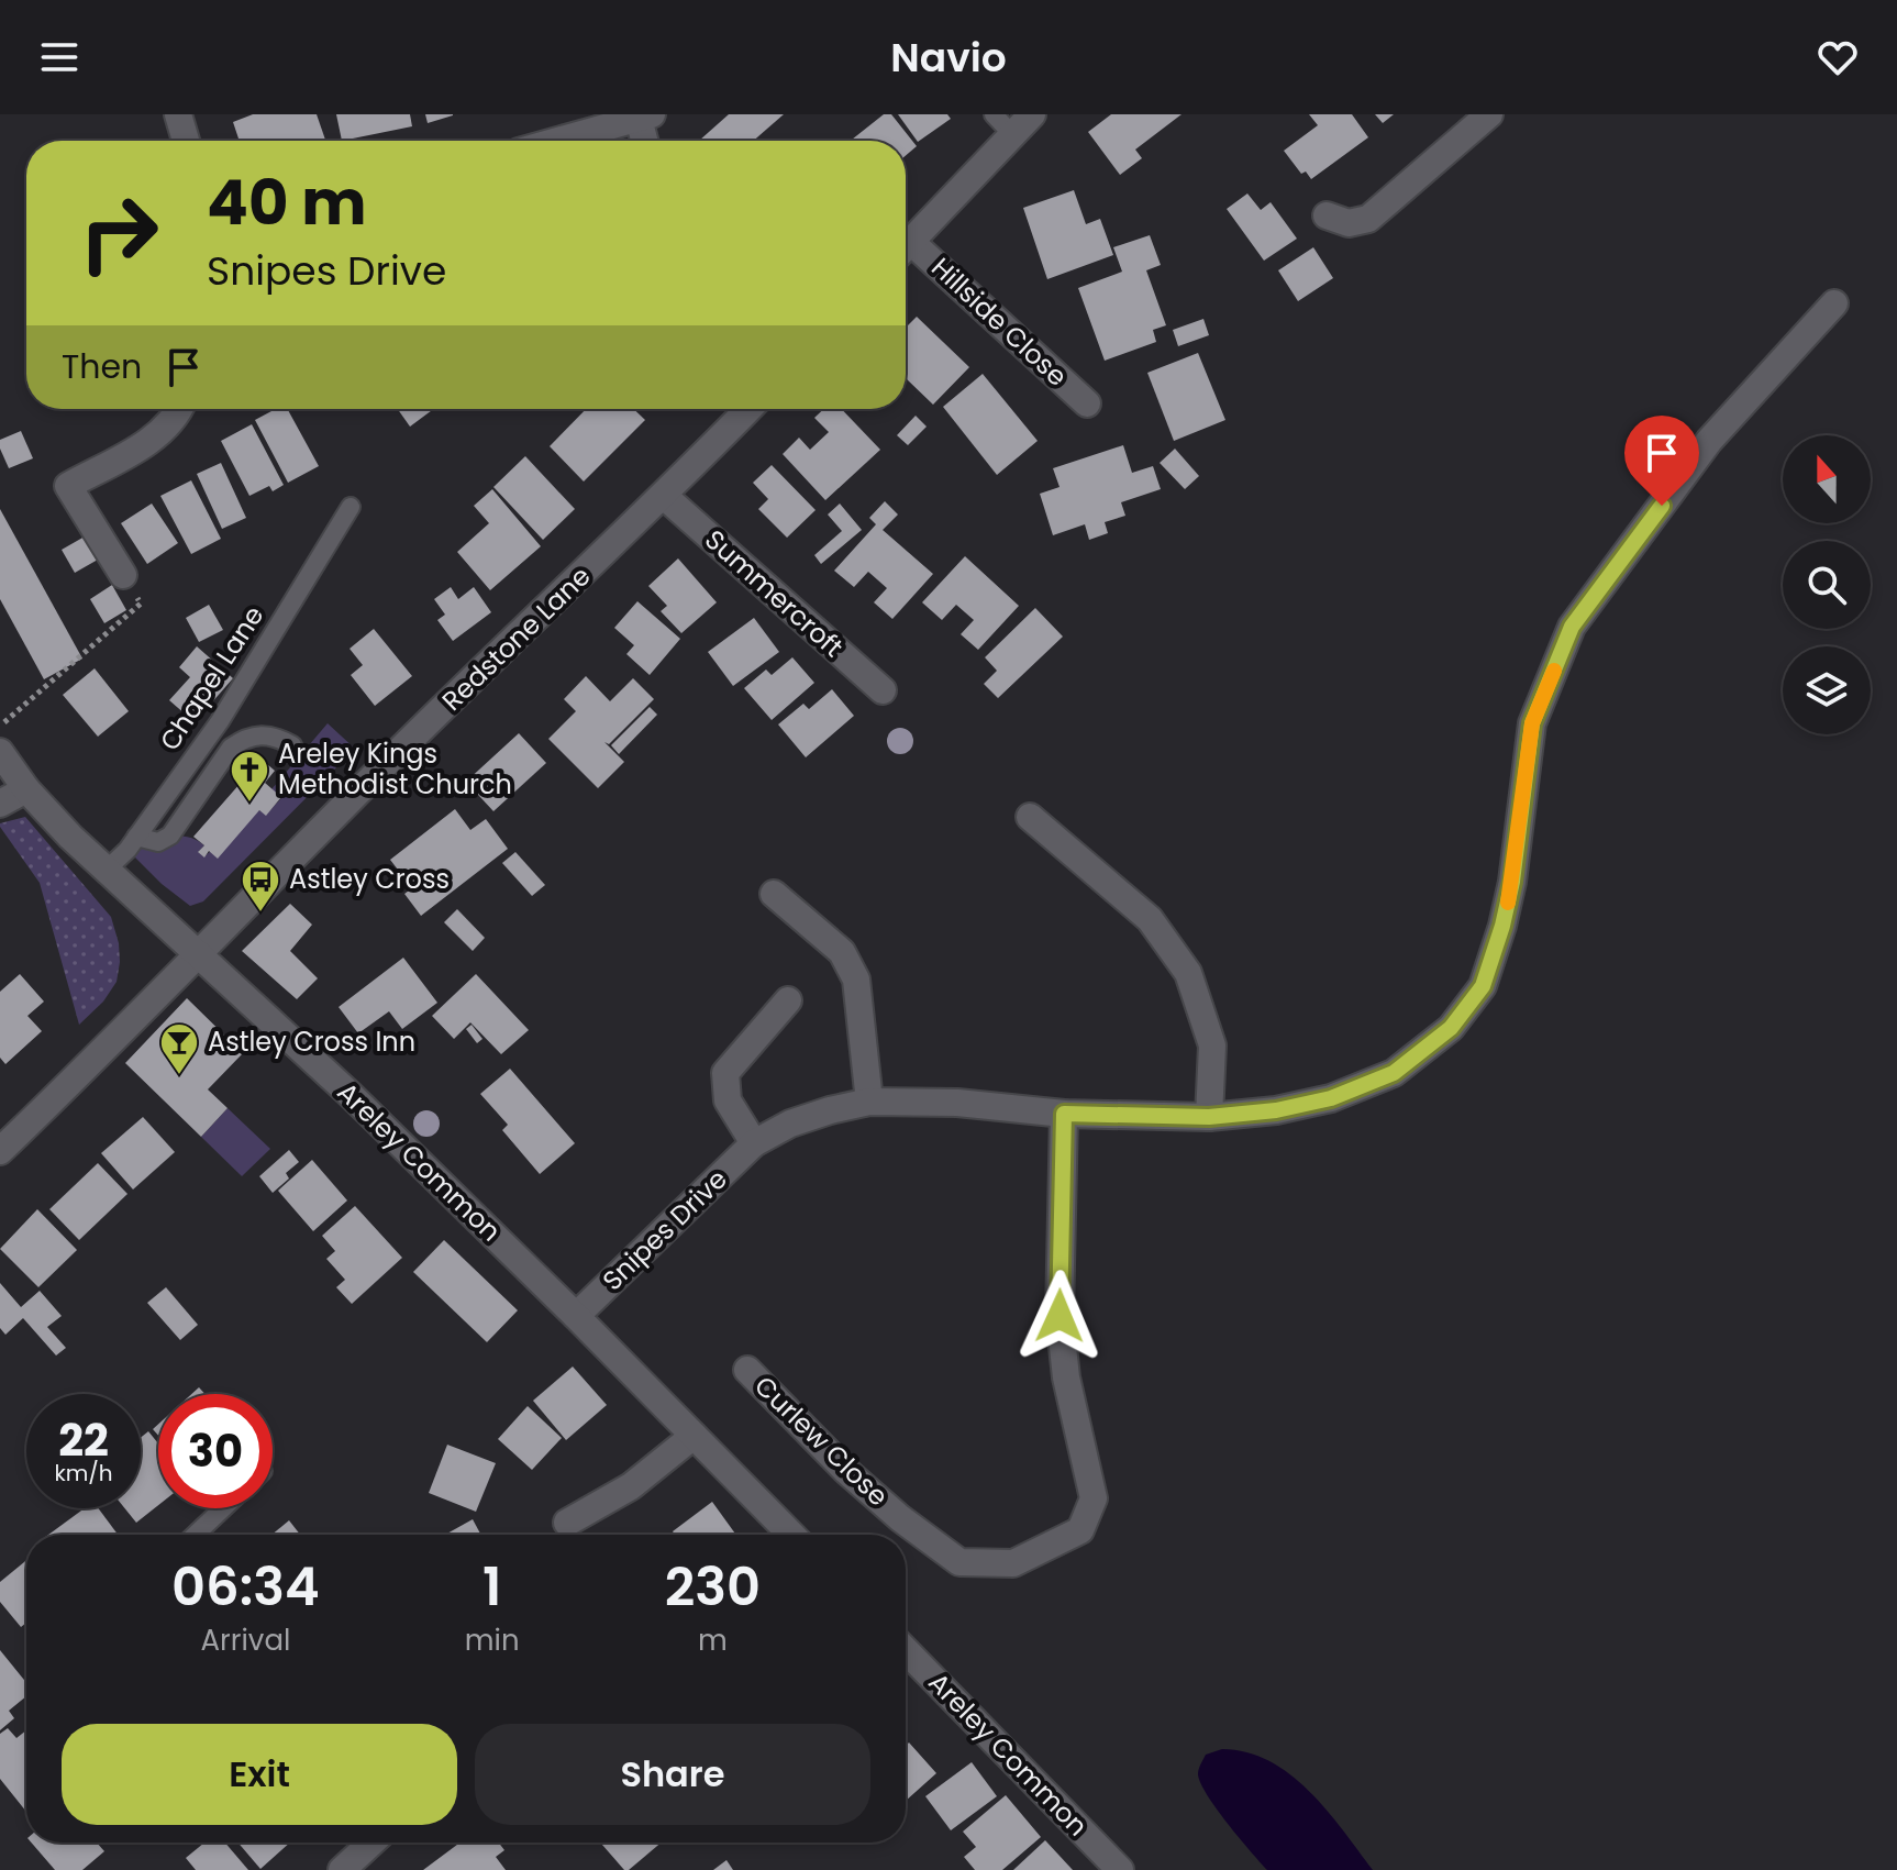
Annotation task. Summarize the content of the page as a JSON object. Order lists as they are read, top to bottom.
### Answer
{
  "streets": {
    "street": [
      "Hillside Close",
      "Summercroft",
      "Redstone Lane",
      "Areley Common",
      "Snipes Drive",
      "Curlew Close"
    ],
    "lane": ["Chapel Lane"]
  },
  "crossings": [
    ["Summercroft", "Redstone Lane"],
    ["Redstone Lane", "Areley Common"],
    ["Chapel Lane", "Areley Common"],
    ["Areley Common", "Snipes Drive"],
    ["Snipes Drive", "Curlew Close"]
  ],
  "places": {
    "church": ["Areley Kings Methodist Church"],
    "bus stop": ["Astley Cross"],
    "bar": ["Astley Cross Inn"]
  },
  "north": "top",
  "page": {
    "header": "Navio",
    "turn": ["40 m", "Snipes Drive"],
    "then": "Then",
    "speed": "22 km/h",
    "limit": "30",
    "eta": [
      "06:34",
      "Arrival",
      "1",
      "min",
      "230",
      "m"
    ],
    "buttons": ["Exit", "Share"]
  }
}
